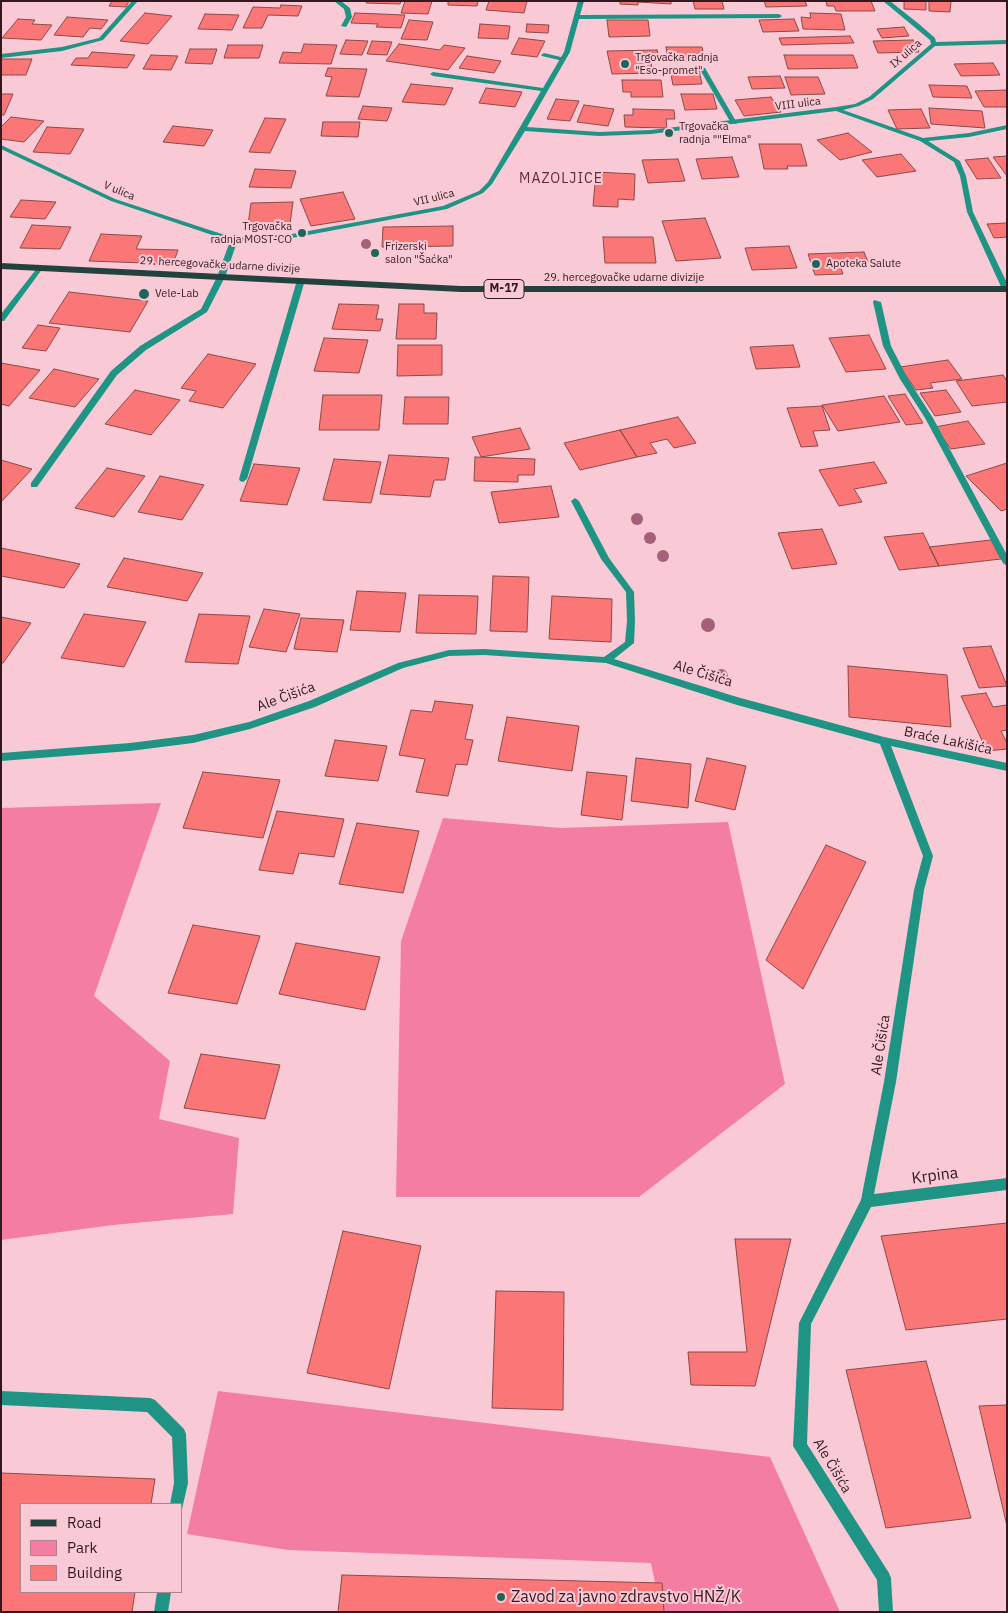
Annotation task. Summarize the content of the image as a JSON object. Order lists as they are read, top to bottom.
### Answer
{
  "streets": {
    "main road": ["29. hercegovačke udarne divizije", "M-17"],
    "street": [
      "IX ulica",
      "VIII ulica",
      "V ulica",
      "VII ulica",
      "Ale Čišića",
      "Braće Lakišića",
      "Krpina"
    ]
  },
  "crossings": [
    ["IX ulica", "VIII ulica"],
    ["VIII ulica", "VII ulica"],
    ["VIII ulica", "29. hercegovačke udarne divizije"],
    ["V ulica", "VII ulica"],
    ["Ale Čišića", "Braće Lakišića"],
    ["Ale Čišića", "Krpina"]
  ],
  "districts": ["MAZOLJICE"],
  "places": [
    "Trgovačka radnja \"Eso-promet\"",
    "Trgovačka radnja \"\"Elma\"",
    "Trgovačka radnja MOST-CO",
    "Frizerski salon \"Šaćka\"",
    "Apoteka Salute",
    "Vele-Lab",
    "Zavod za javno zdravstvo HNŽ/K"
  ],
  "legend": ["Road", "Park", "Building"]
}
